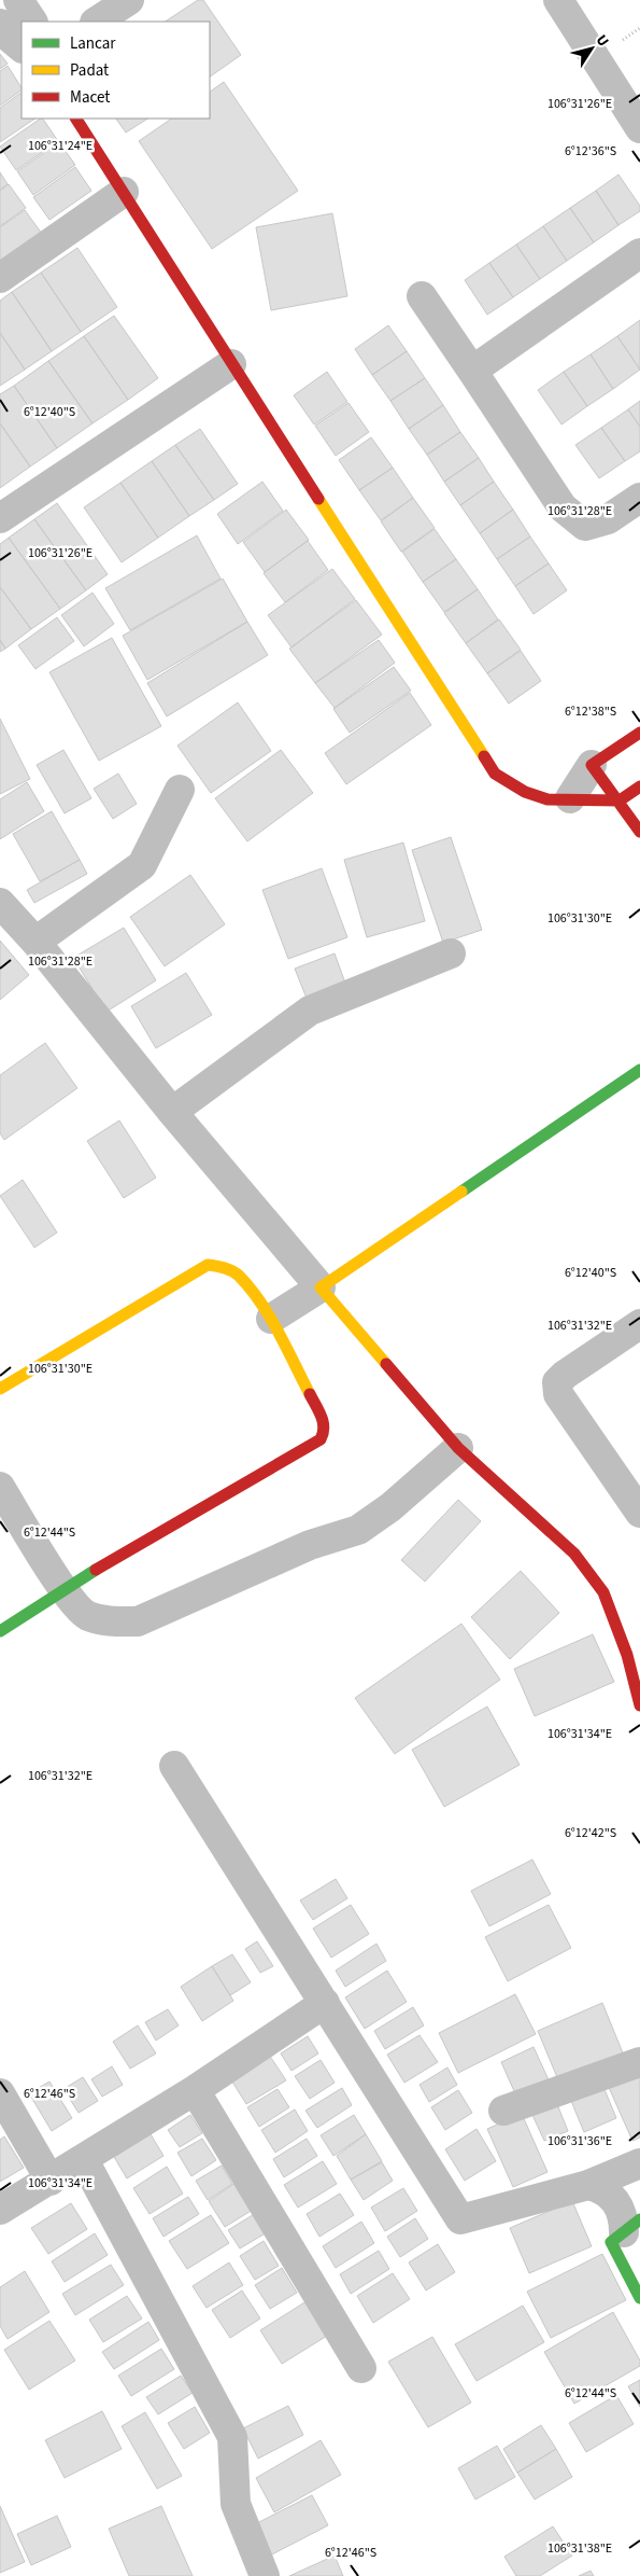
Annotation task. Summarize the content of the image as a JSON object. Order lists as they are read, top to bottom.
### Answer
{
  "legend": ["Lancar", "Padat", "Macet"],
  "north": "top right",
  "coordinates": [
    "106°31'26\"E",
    "106°31'24\"E",
    "6°12'36\"S",
    "6°12'40\"S",
    "106°31'28\"E",
    "6°12'38\"S",
    "106°31'30\"E",
    "106°31'32\"E",
    "6°12'44\"S",
    "106°31'34\"E",
    "6°12'42\"S",
    "6°12'46\"S",
    "106°31'36\"E",
    "106°31'38\"E"
  ]
}
